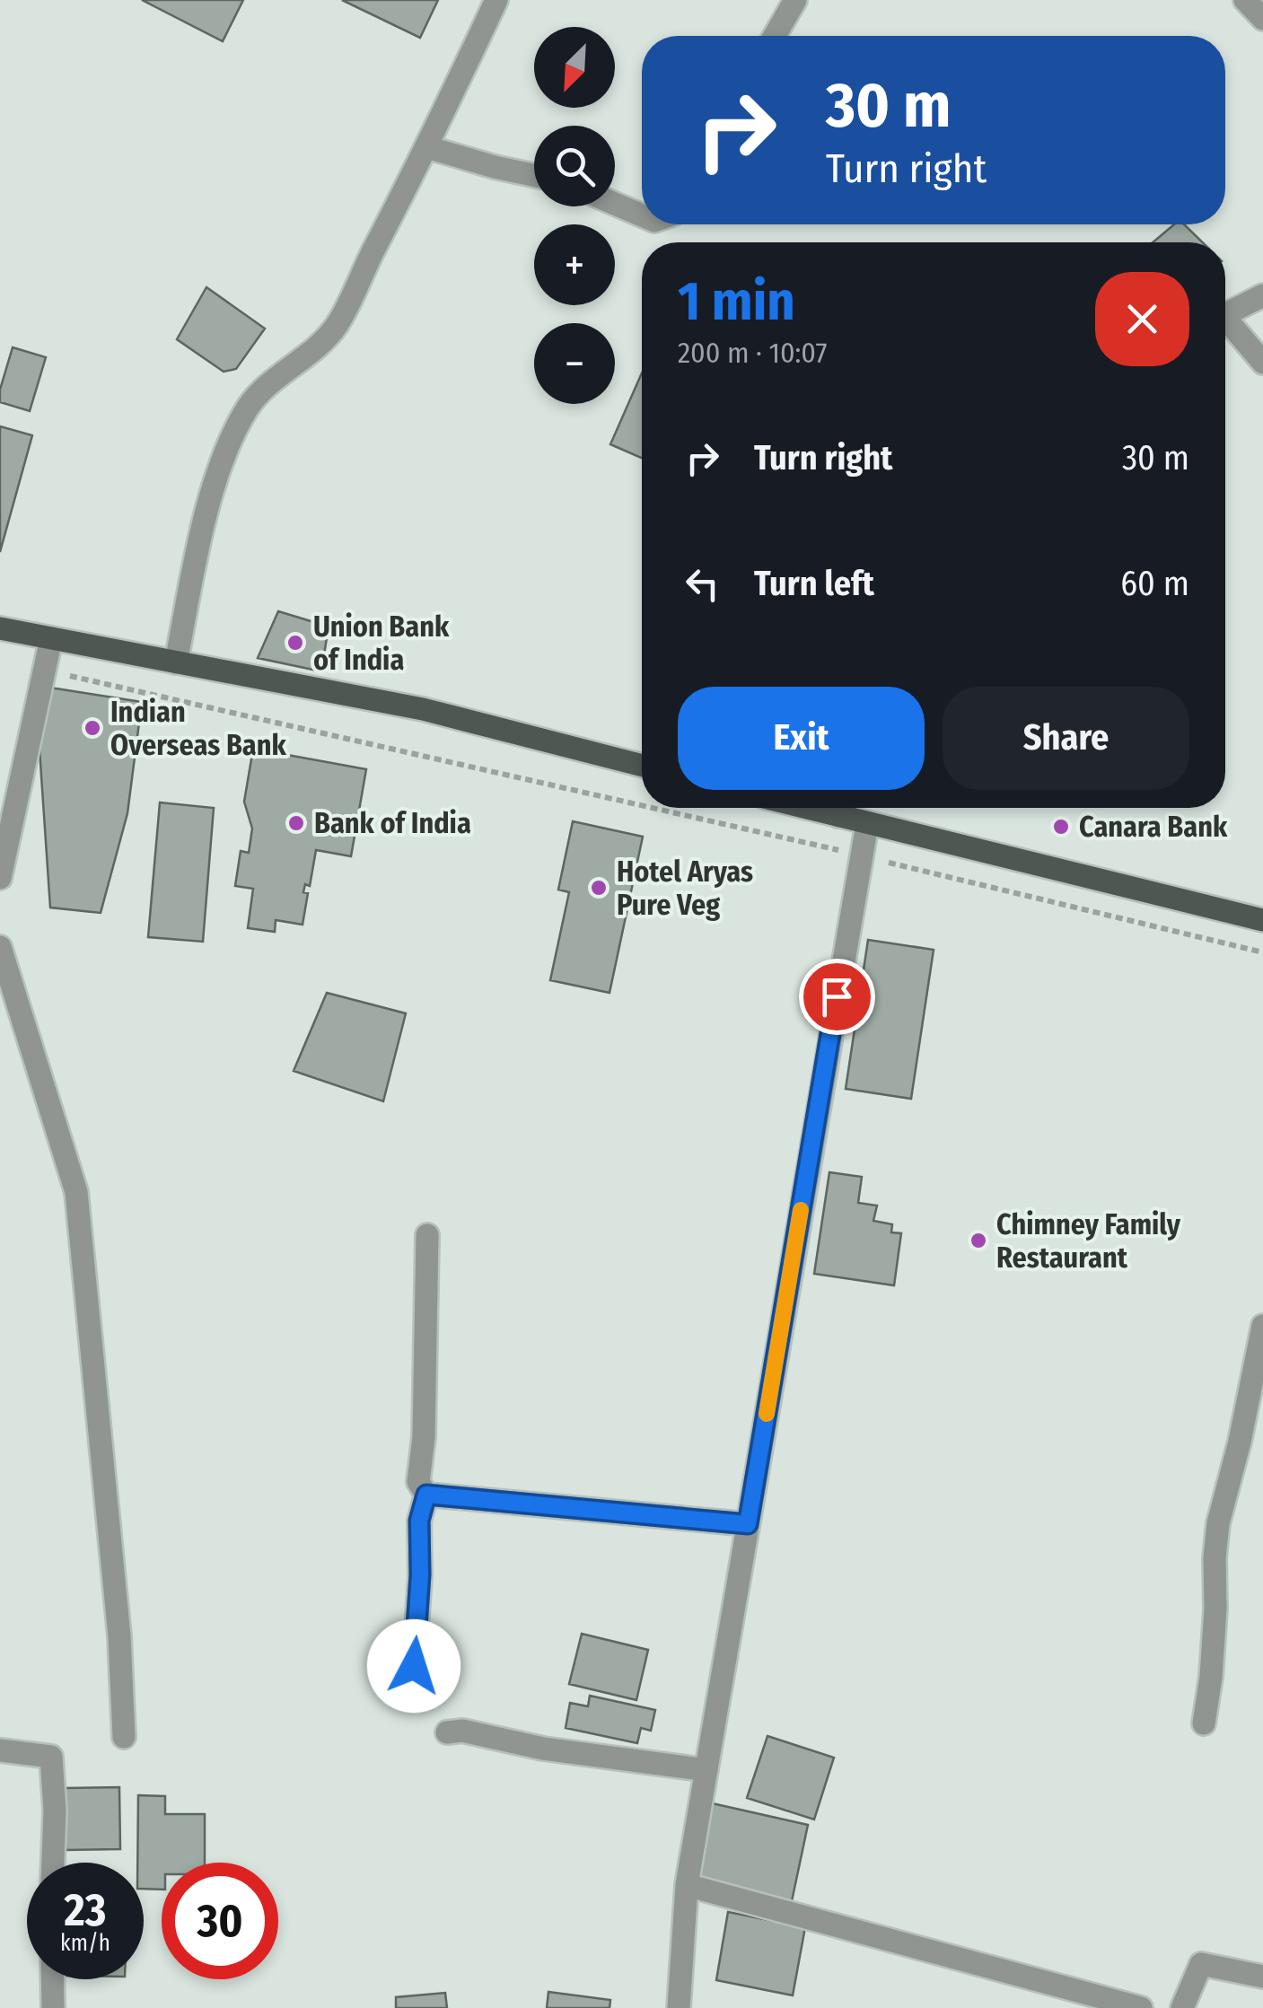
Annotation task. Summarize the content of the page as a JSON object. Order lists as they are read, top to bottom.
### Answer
{
  "places": [
    "Union Bank of India",
    "Indian Overseas Bank",
    "Bank of India",
    "Canara Bank",
    "Hotel Aryas Pure Veg",
    "Chimney Family Restaurant"
  ],
  "north": "bottom left",
  "page": {
    "map_buttons": ["+", "−"],
    "turn": ["30 m", "Turn right"],
    "heading": ["1 min", "200 m · 10:07"],
    "list": [
      {
        "name": "Turn right",
        "value": "30 m"
      },
      {
        "name": "Turn left",
        "value": "60 m"
      }
    ],
    "buttons": ["Exit", "Share"],
    "speed": "23 km/h",
    "limit": "30"
  }
}
